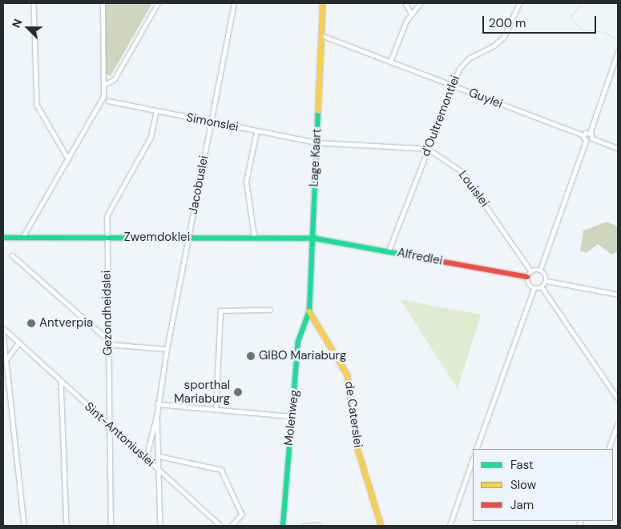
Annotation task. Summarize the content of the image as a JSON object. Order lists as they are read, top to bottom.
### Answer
{
  "streets": {
    "street": [
      "Guylei",
      "d'Oultremontlei",
      "Simonslei",
      "Lage Kaart",
      "Jacobuslei",
      "Louislei",
      "Zwemdoklei",
      "Alfredlei",
      "Gezondheidslei",
      "de Caterslei",
      "Molenweg",
      "Sint-Antoniuslei"
    ]
  },
  "crossings": [
    ["Guylei", "d'Oultremontlei"],
    ["Guylei", "Lage Kaart"],
    ["d'Oultremontlei", "Louislei"],
    ["d'Oultremontlei", "Alfredlei"],
    ["Simonslei", "Lage Kaart"],
    ["Simonslei", "Jacobuslei"],
    ["Simonslei", "Louislei"],
    ["Simonslei", "Gezondheidslei"],
    ["Lage Kaart", "Louislei"],
    ["Lage Kaart", "Zwemdoklei"],
    ["Lage Kaart", "Alfredlei"],
    ["Lage Kaart", "de Caterslei"],
    ["Lage Kaart", "Molenweg"],
    ["Jacobuslei", "Zwemdoklei"],
    ["Jacobuslei", "Sint-Antoniuslei"],
    ["Louislei", "Alfredlei"],
    ["Zwemdoklei", "Alfredlei"],
    ["Zwemdoklei", "Gezondheidslei"],
    ["Gezondheidslei", "Sint-Antoniuslei"],
    ["de Caterslei", "Molenweg"]
  ],
  "places": ["Antverpia", "GIBO Mariaburg", "sporthal Mariaburg"],
  "legend": ["Fast", "Slow", "Jam"],
  "scale_bar": "200 m",
  "north": "top left"
}
